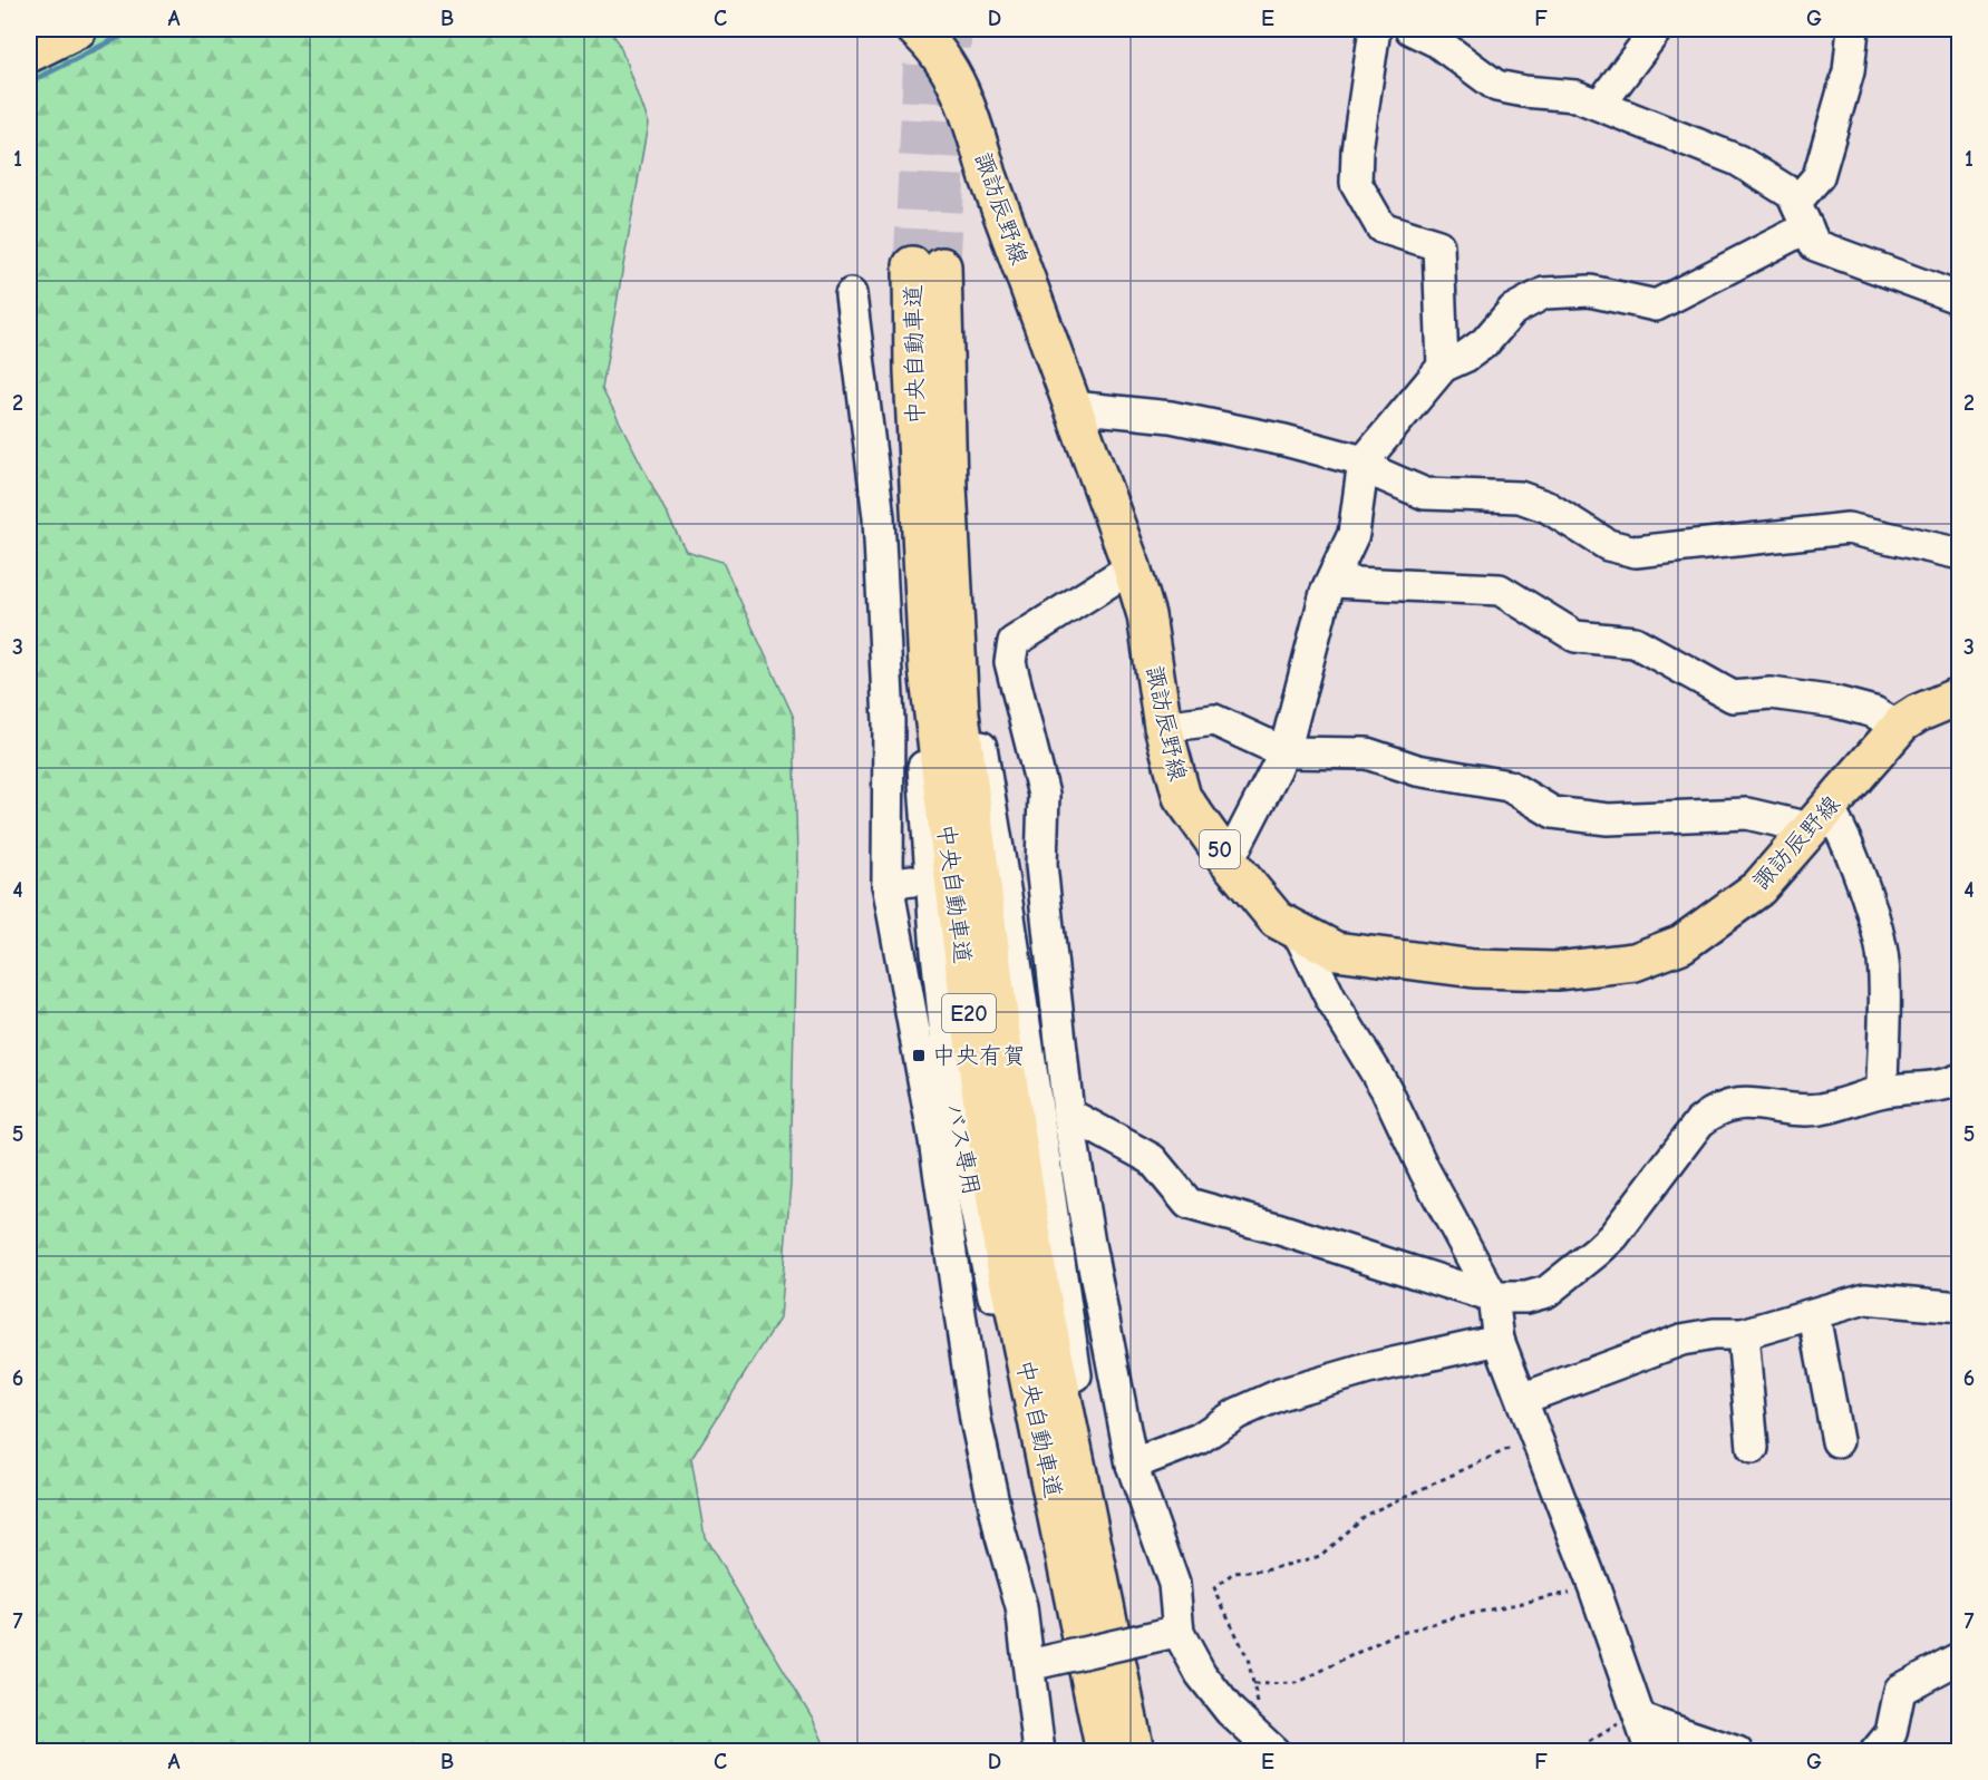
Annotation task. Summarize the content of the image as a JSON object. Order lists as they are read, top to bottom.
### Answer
{
  "streets": {
    "main road": [
      "諏訪辰野線",
      "中央自動車道",
      "50",
      "E20"
    ]
  },
  "places": {
    "transit": ["中央有賀"]
  },
  "grid": {
    "columns": [
      "A",
      "B",
      "C",
      "D",
      "E",
      "F",
      "G"
    ],
    "rows": [
      "1",
      "2",
      "3",
      "4",
      "5",
      "6",
      "7"
    ]
  }
}
